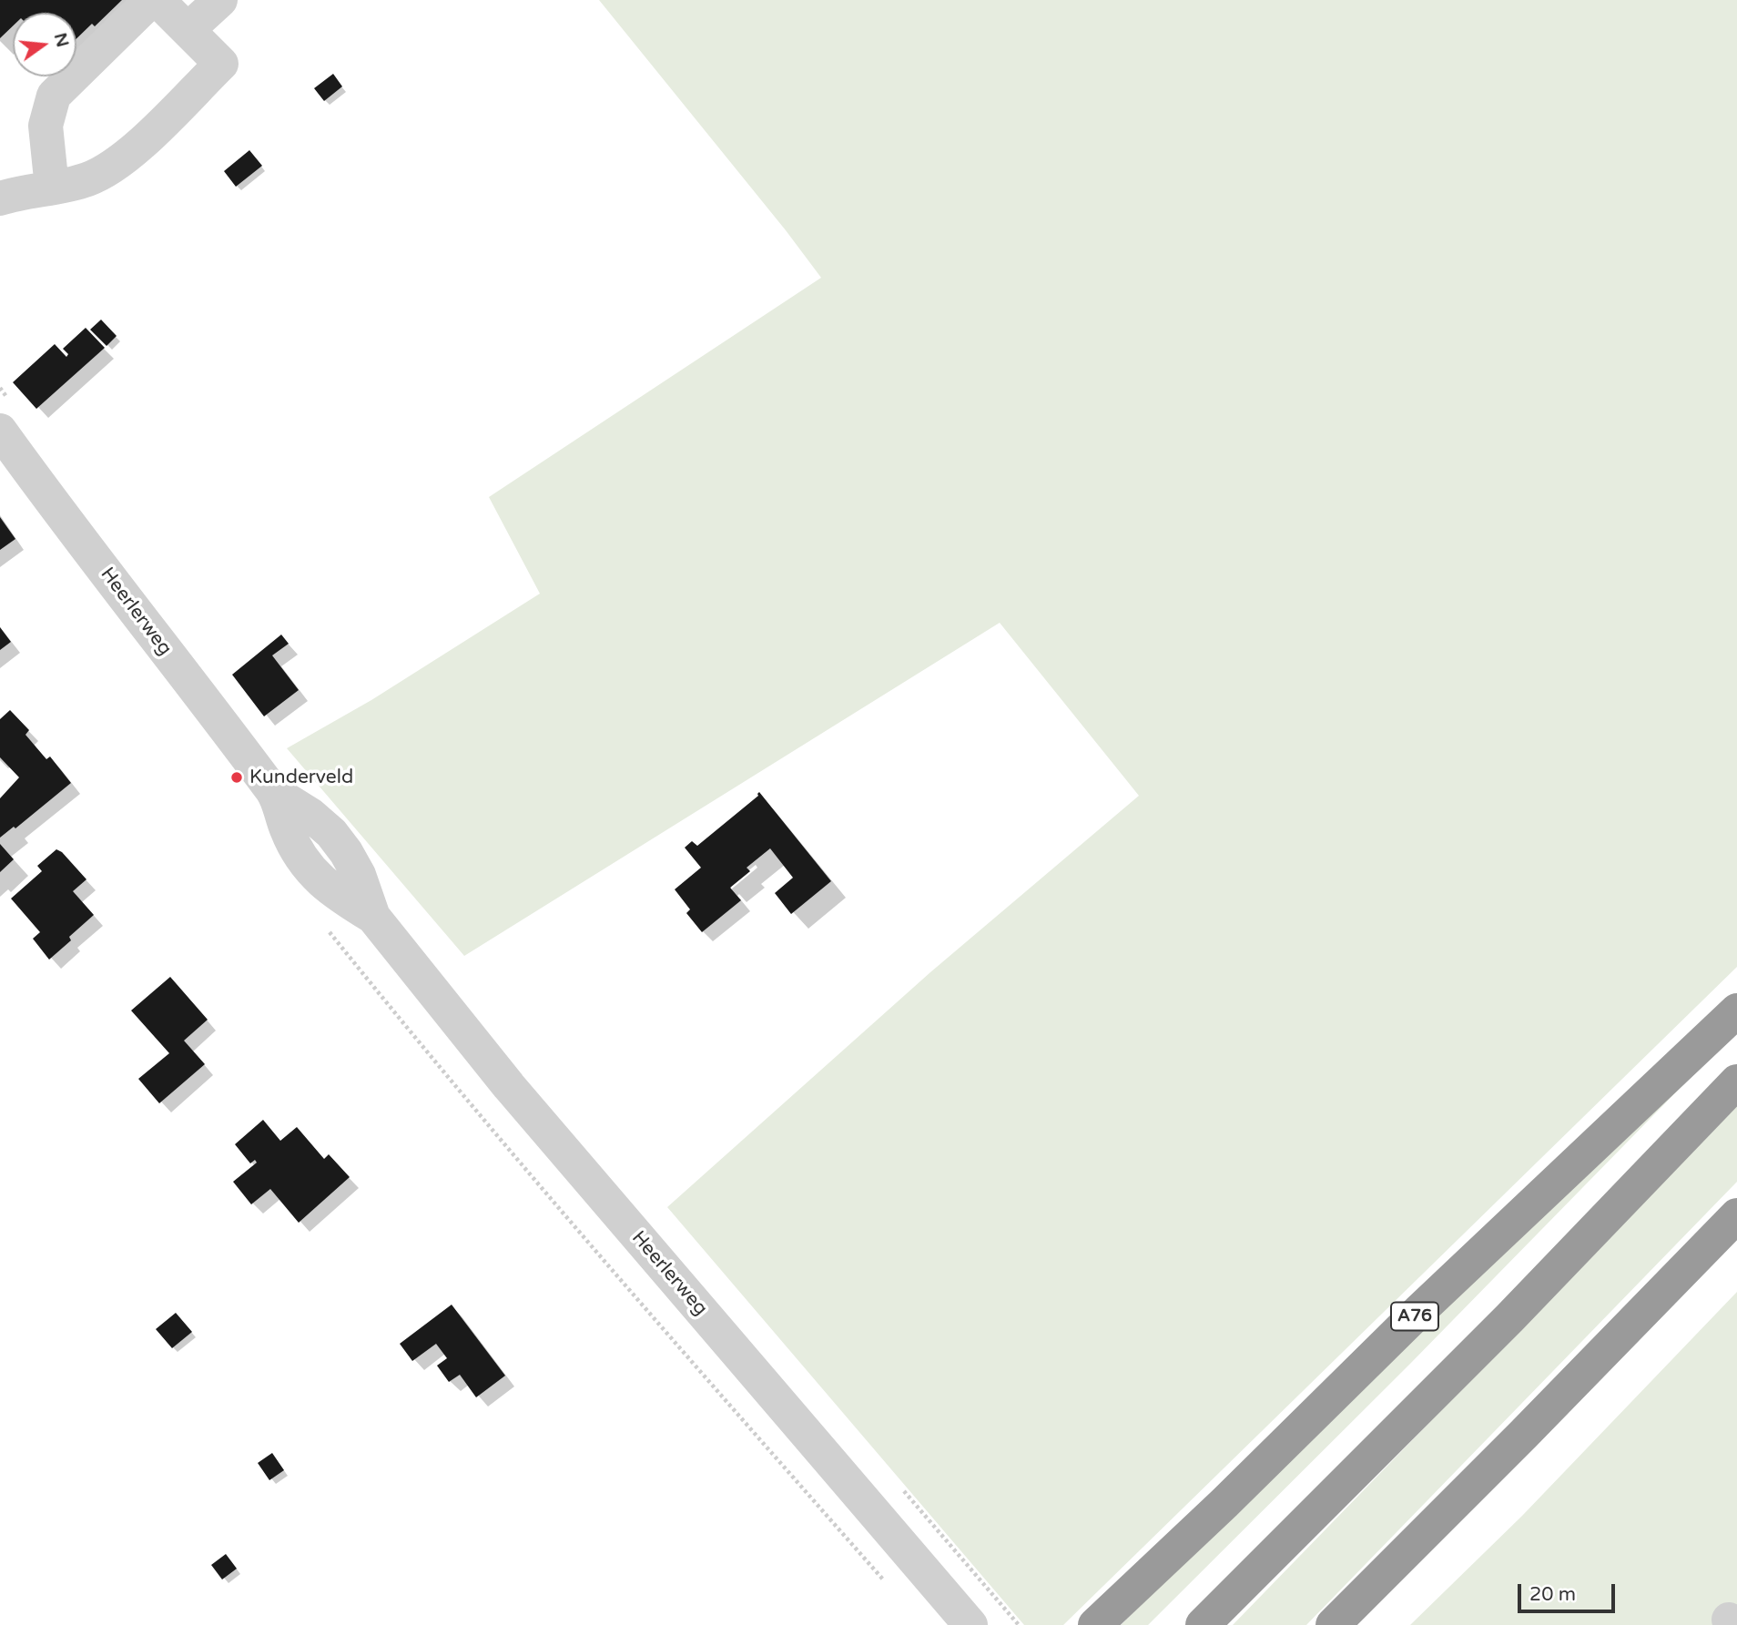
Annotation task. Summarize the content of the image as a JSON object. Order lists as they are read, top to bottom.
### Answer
{
  "streets": {
    "highway": ["A76"],
    "street": ["Heerlerweg"]
  },
  "places": ["Kunderveld"],
  "scale_bar": "20 m",
  "north": "right"
}
